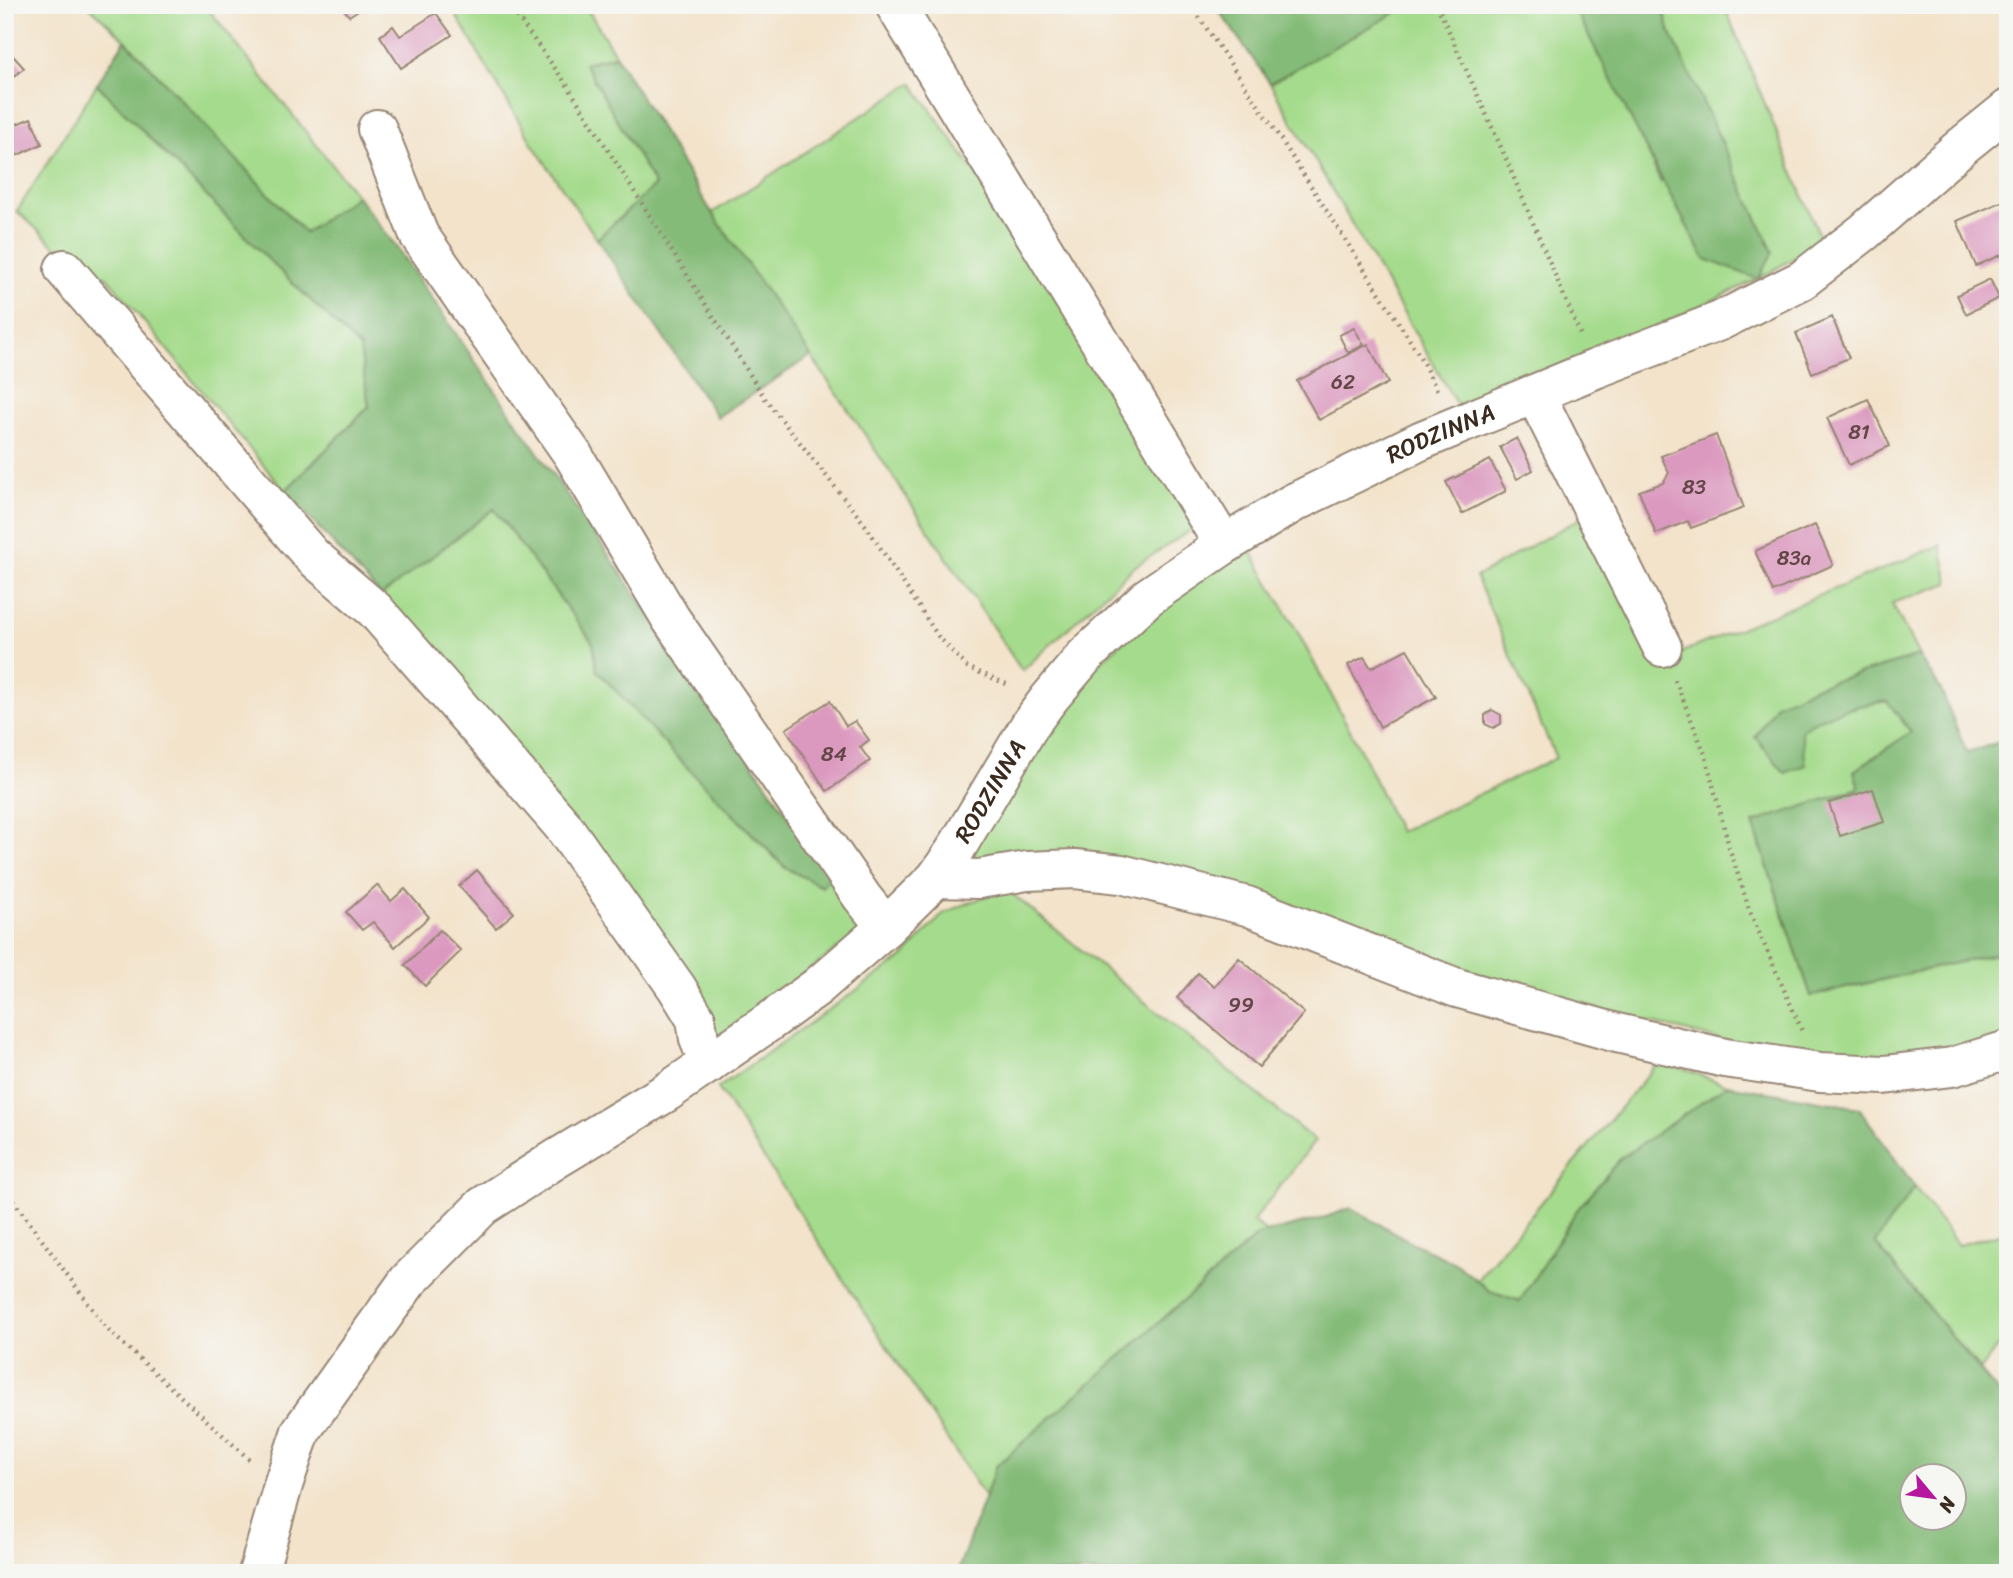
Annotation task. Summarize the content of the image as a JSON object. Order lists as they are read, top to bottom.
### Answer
{
  "streets": {
    "street": ["RODZINNA"]
  },
  "house_numbers": [
    "62",
    "81",
    "83",
    "83a",
    "84",
    "99"
  ],
  "north": "bottom right"
}
